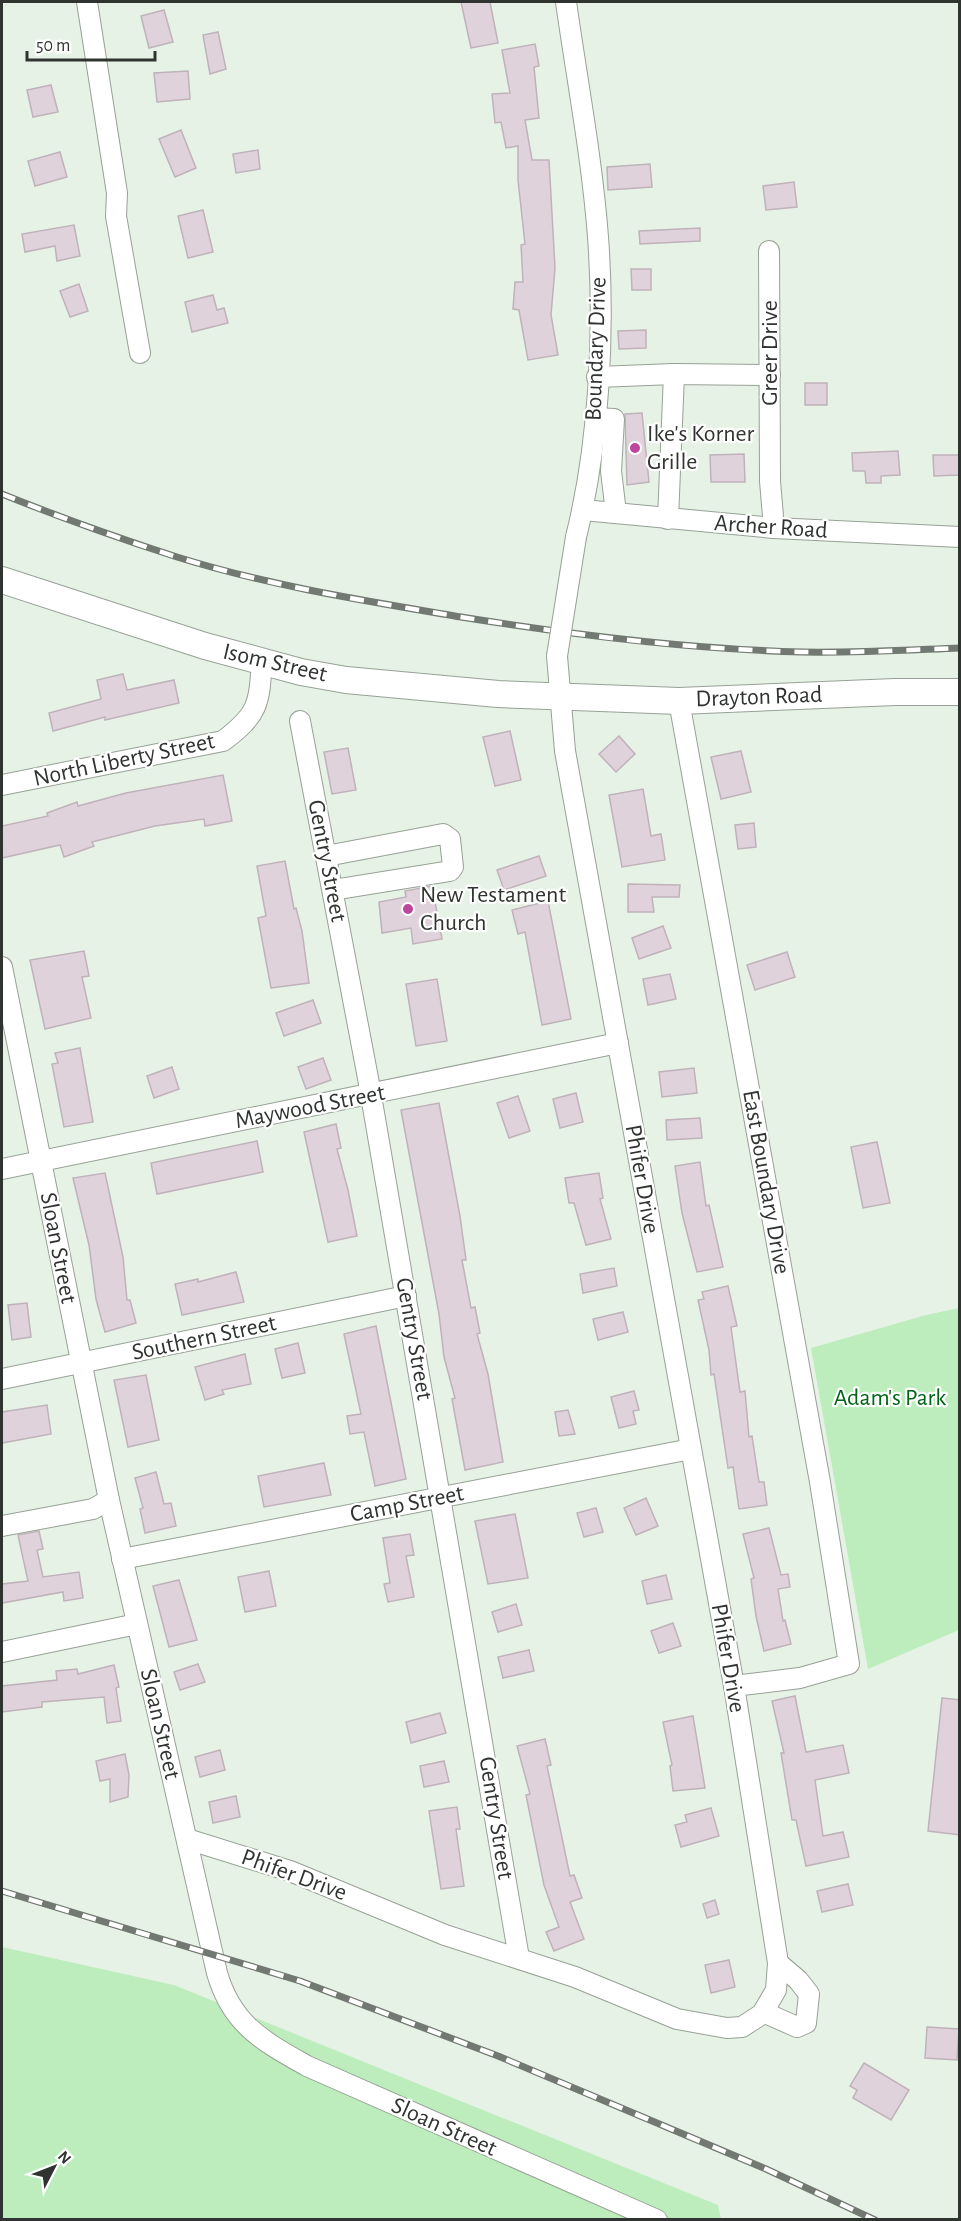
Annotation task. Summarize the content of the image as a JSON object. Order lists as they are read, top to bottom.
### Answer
{
  "streets": {
    "main road": ["Isom Street", "Drayton Road"],
    "street": [
      "Boundary Drive",
      "Greer Drive",
      "Archer Road",
      "North Liberty Street",
      "Gentry Street",
      "Maywood Street",
      "Phifer Drive",
      "East Boundary Drive",
      "Sloan Street",
      "Southern Street",
      "Camp Street"
    ]
  },
  "crossings": [
    ["Boundary Drive", "Archer Road"],
    ["Boundary Drive", "Isom Street"],
    ["Boundary Drive", "Drayton Road"],
    ["Boundary Drive", "Phifer Drive"],
    ["Greer Drive", "Archer Road"],
    ["Isom Street", "Drayton Road"],
    ["Isom Street", "North Liberty Street"],
    ["Isom Street", "Phifer Drive"],
    ["Drayton Road", "Phifer Drive"],
    ["Drayton Road", "East Boundary Drive"],
    ["Gentry Street", "Maywood Street"],
    ["Gentry Street", "Phifer Drive"],
    ["Gentry Street", "Southern Street"],
    ["Gentry Street", "Camp Street"],
    ["Maywood Street", "Phifer Drive"],
    ["Maywood Street", "Sloan Street"],
    ["Phifer Drive", "East Boundary Drive"],
    ["Phifer Drive", "Sloan Street"],
    ["Phifer Drive", "Camp Street"],
    ["Sloan Street", "Southern Street"],
    ["Sloan Street", "Camp Street"]
  ],
  "parks": ["Adam's Park"],
  "places": ["Ike's Korner Grille", "New Testament Church"],
  "scale_bar": "50 m",
  "north": "top right"
}
